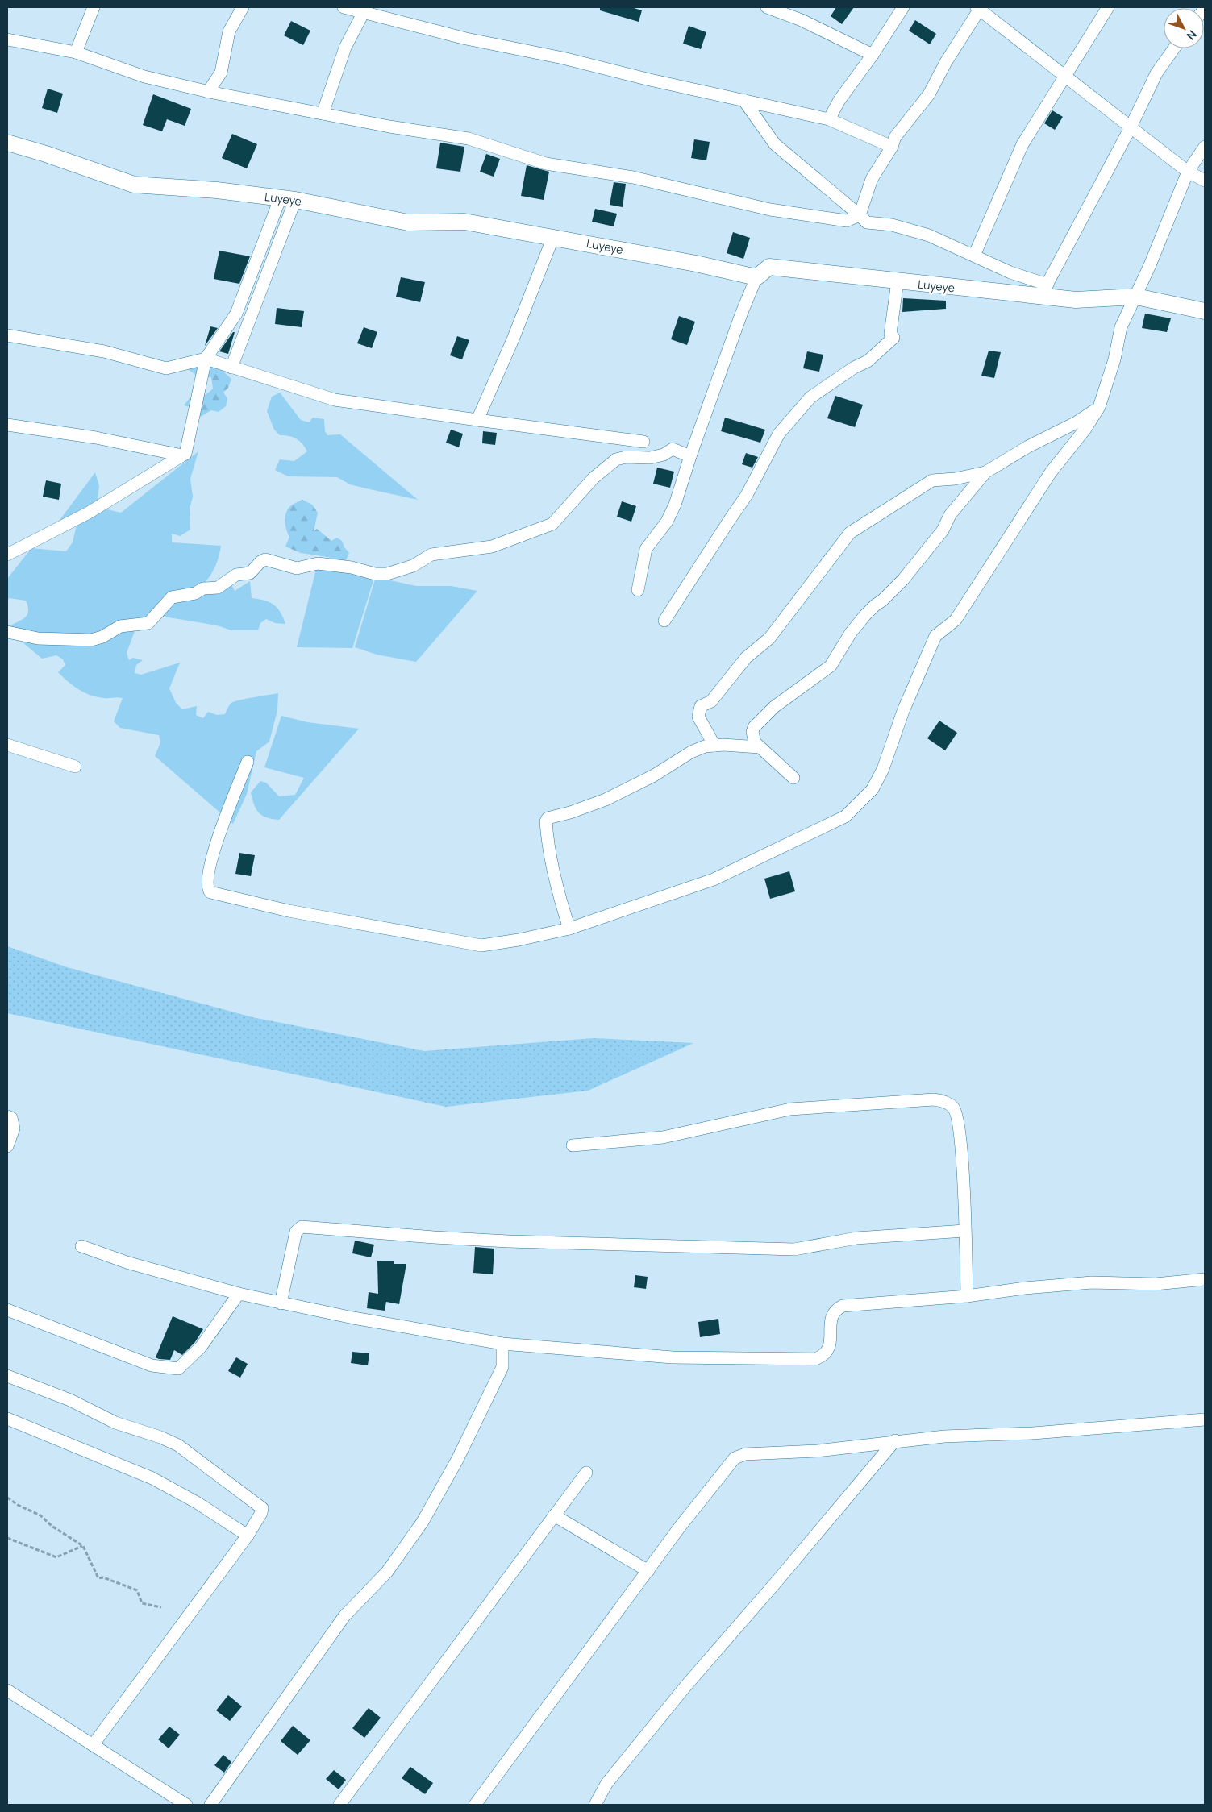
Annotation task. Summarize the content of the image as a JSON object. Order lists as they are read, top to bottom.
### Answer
{
  "streets": {
    "street": ["Luyeye"]
  },
  "north": "bottom right"
}
